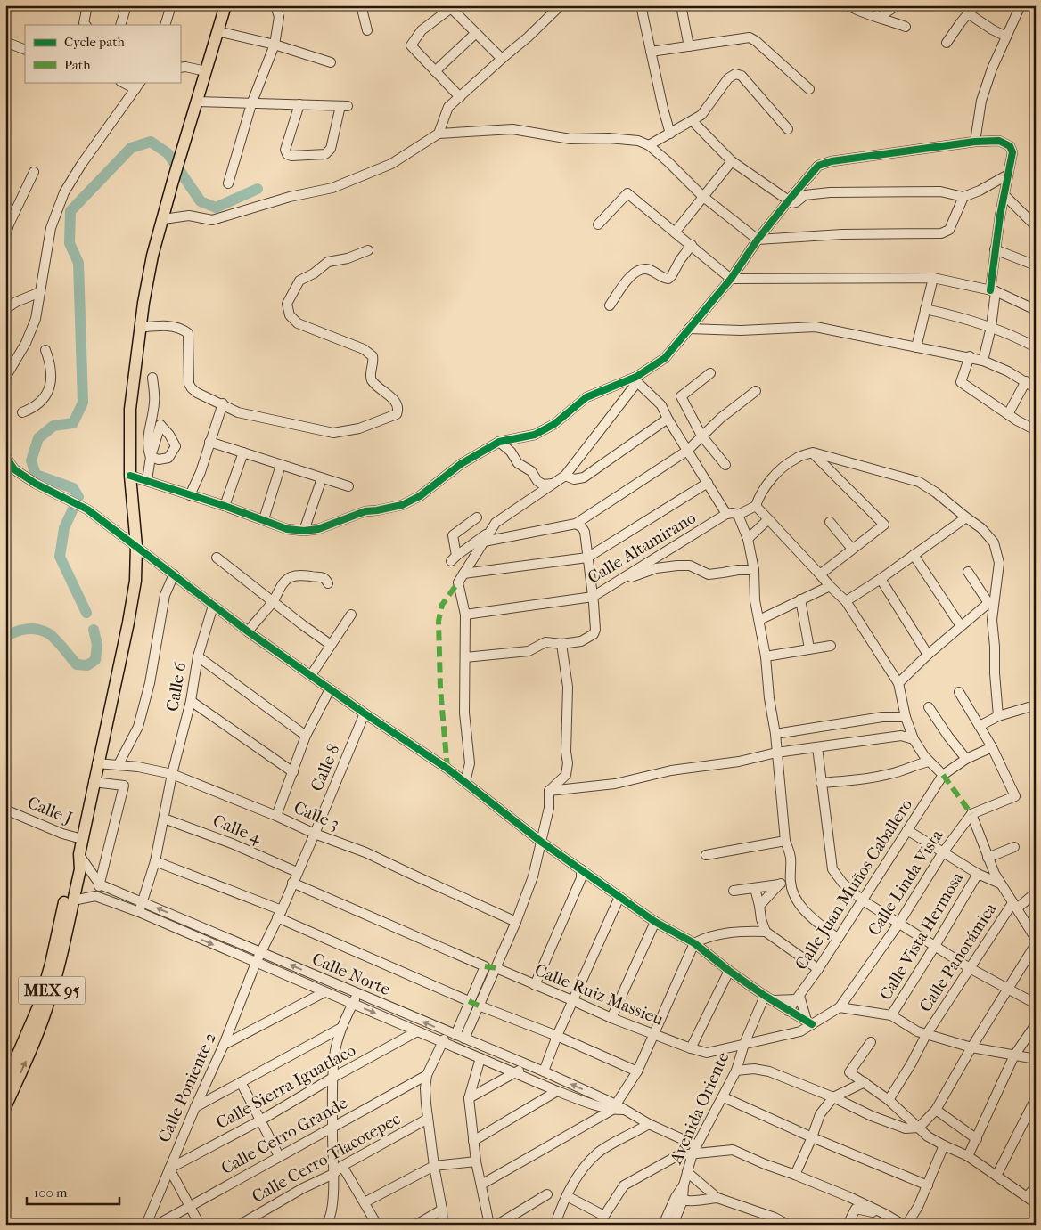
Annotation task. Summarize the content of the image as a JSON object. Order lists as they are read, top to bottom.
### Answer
{
  "streets": {
    "main road": ["MEX 95"],
    "street": [
      "Calle Altamirano",
      "Calle 6",
      "Calle 8",
      "Calle J",
      "Calle 3",
      "Calle 4",
      "Calle Linda Vista",
      "Calle Juan Muños Caballero",
      "Calle Vista Hermosa",
      "Calle Panorámica",
      "Calle Norte",
      "Calle Ruiz Massieu",
      "Calle Sierra Iguatlaco",
      "Calle Poniente 2",
      "Avenida Oriente",
      "Calle Cerro Grande",
      "Calle Cerro Tlacotepec"
    ]
  },
  "crossings": [
    ["Calle 6", "Calle 3"],
    ["Calle 6", "Calle 4"],
    ["Calle 6", "Calle Norte"],
    ["Calle 8", "Calle 3"],
    ["Calle 8", "Calle 4"],
    ["Calle 8", "Calle Poniente 2"],
    ["Calle J", "MEX 95"],
    ["Calle 3", "MEX 95"],
    ["Calle Linda Vista", "Calle Ruiz Massieu"],
    ["Calle Norte", "Calle Sierra Iguatlaco"],
    ["Calle Norte", "Calle Poniente 2"],
    ["Calle Norte", "Avenida Oriente"],
    ["Calle Ruiz Massieu", "Avenida Oriente"],
    ["Calle Sierra Iguatlaco", "Calle Poniente 2"]
  ],
  "legend": ["Cycle path", "Path"],
  "scale_bar": "100 m"
}
